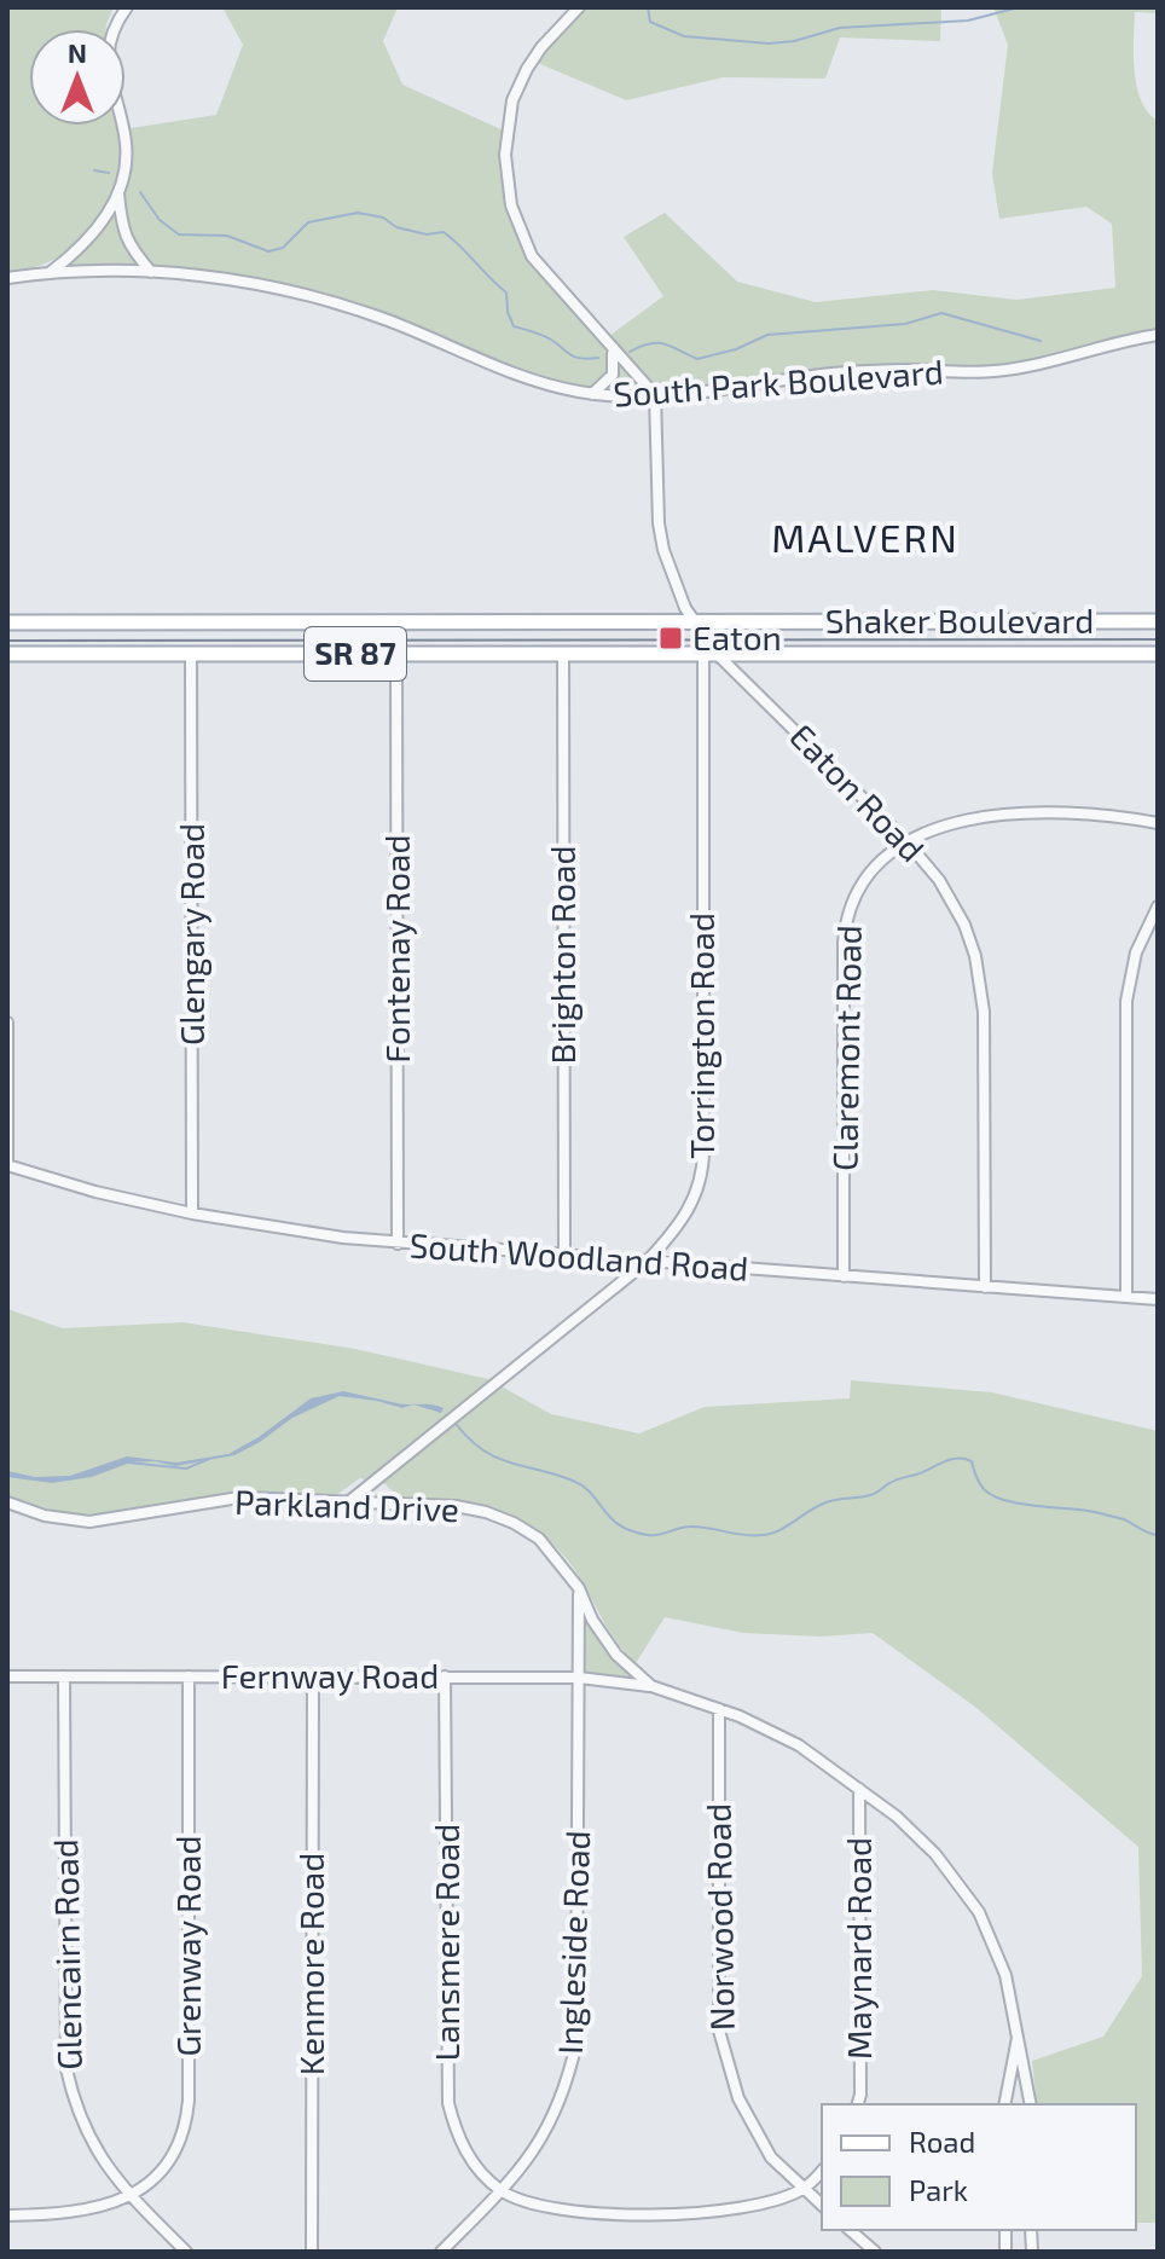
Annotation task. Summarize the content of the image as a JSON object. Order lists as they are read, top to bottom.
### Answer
{
  "streets": {
    "main road": ["Shaker Boulevard", "SR 87"],
    "street": [
      "South Park Boulevard",
      "Eaton Road",
      "Glengary Road",
      "Fontenay Road",
      "Brighton Road",
      "Torrington Road",
      "Claremont Road",
      "South Woodland Road",
      "Parkland Drive",
      "Fernway Road",
      "Norwood Road",
      "Lansmere Road",
      "Ingleside Road",
      "Grenway Road",
      "Maynard Road",
      "Glencairn Road",
      "Kenmore Road"
    ]
  },
  "crossings": [
    ["Shaker Boulevard", "Eaton Road"],
    ["Shaker Boulevard", "Glengary Road"],
    ["Shaker Boulevard", "Fontenay Road"],
    ["Shaker Boulevard", "Brighton Road"],
    ["Shaker Boulevard", "Torrington Road"],
    ["Eaton Road", "Claremont Road"],
    ["Eaton Road", "South Woodland Road"],
    ["Glengary Road", "South Woodland Road"],
    ["Fontenay Road", "South Woodland Road"],
    ["Brighton Road", "South Woodland Road"],
    ["Torrington Road", "South Woodland Road"],
    ["Torrington Road", "Parkland Drive"],
    ["Claremont Road", "South Woodland Road"],
    ["Parkland Drive", "Fernway Road"],
    ["Parkland Drive", "Norwood Road"],
    ["Parkland Drive", "Ingleside Road"],
    ["Parkland Drive", "Maynard Road"],
    ["Fernway Road", "Lansmere Road"],
    ["Fernway Road", "Ingleside Road"],
    ["Fernway Road", "Grenway Road"],
    ["Fernway Road", "Glencairn Road"],
    ["Fernway Road", "Kenmore Road"],
    ["Lansmere Road", "Ingleside Road"],
    ["Grenway Road", "Glencairn Road"]
  ],
  "districts": ["MALVERN"],
  "places": {
    "transit": ["Eaton"]
  },
  "legend": ["Road", "Park"],
  "north": "top"
}
